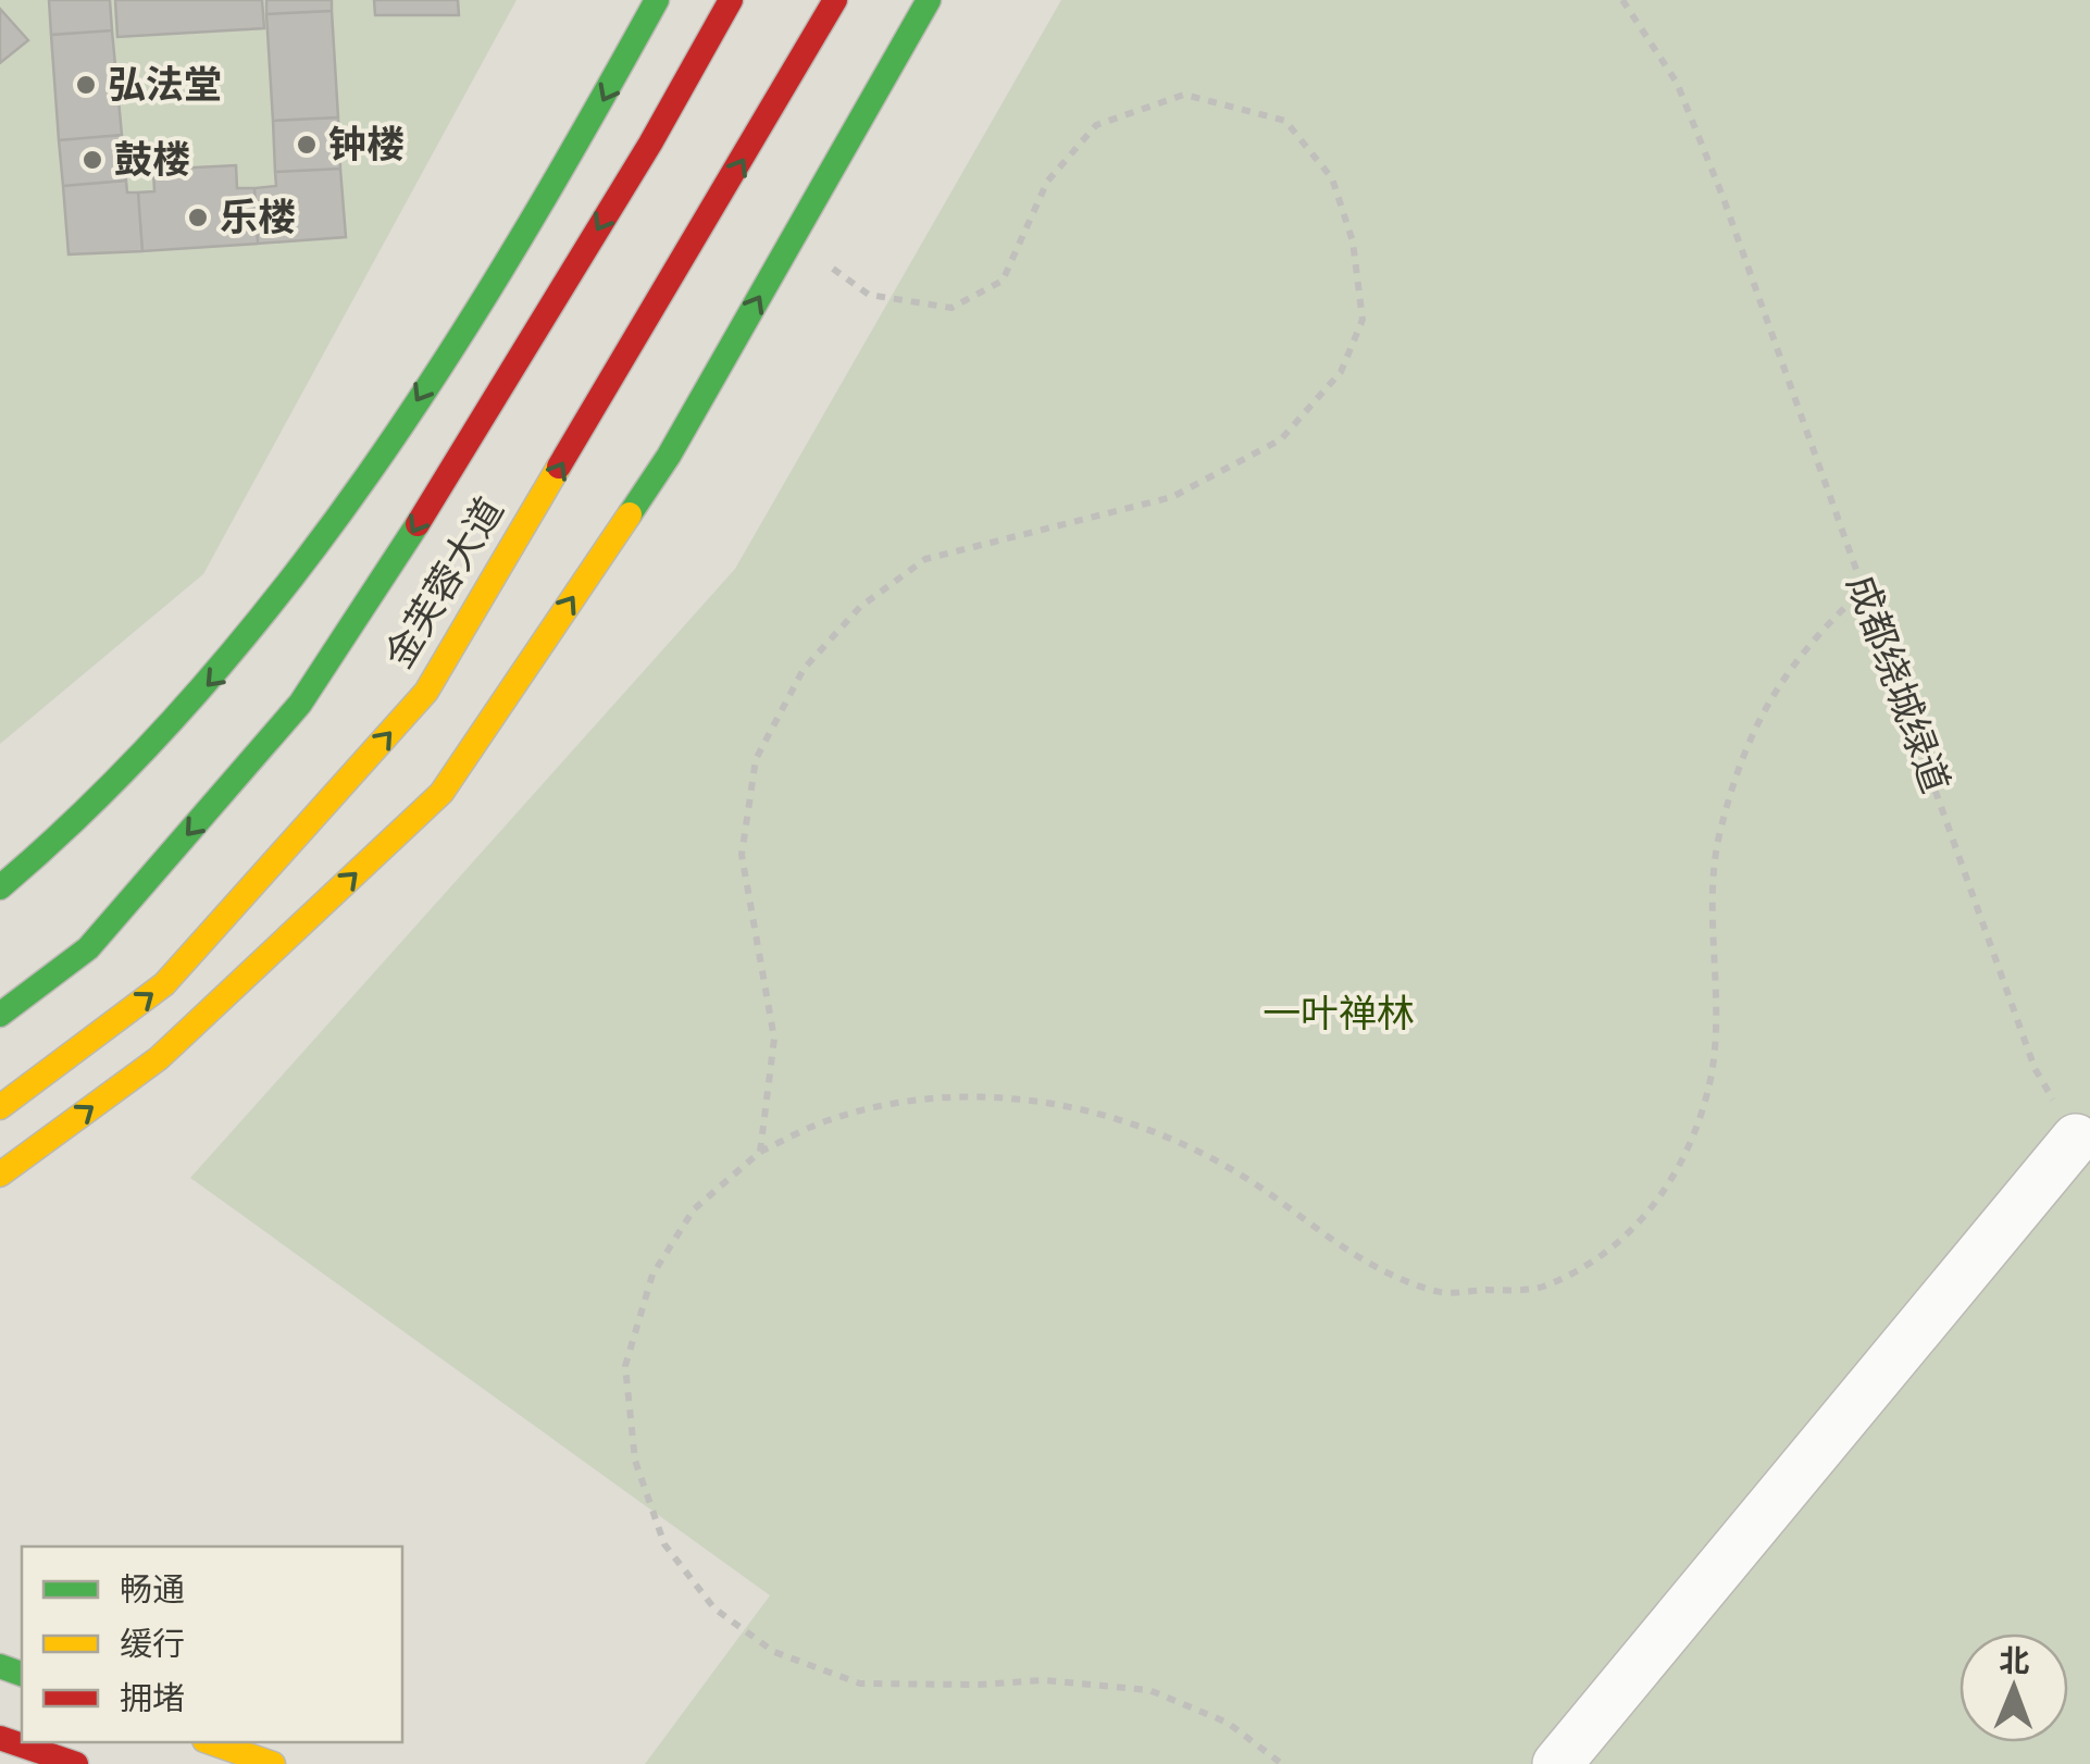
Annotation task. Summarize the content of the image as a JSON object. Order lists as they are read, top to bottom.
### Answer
{
  "streets": {
    "main road": ["金芙蓉大道"],
    "path": ["成都绕城绿道"]
  },
  "parks": ["一叶禅林"],
  "places": [
    "弘法堂",
    "钟楼",
    "鼓楼",
    "乐楼"
  ],
  "legend": ["畅通", "缓行", "拥堵"],
  "north": "top"
}
